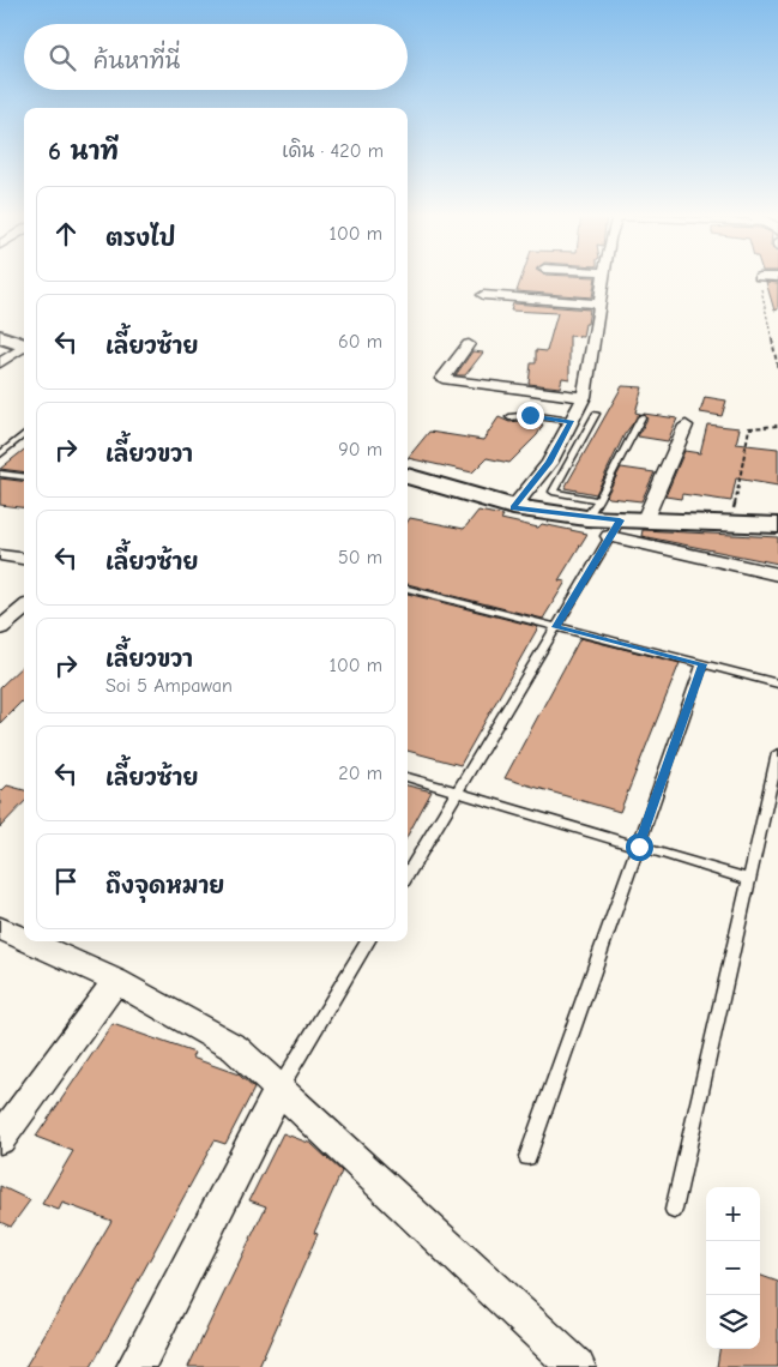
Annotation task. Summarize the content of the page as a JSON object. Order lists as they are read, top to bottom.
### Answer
{
  "page": {
    "search": "ค้นหาที่นี่",
    "heading": ["6 นาที", "เดิน · 420 m"],
    "list": [
      ["ตรงไป", "100 m"],
      ["เลี้ยวซ้าย", "60 m"],
      ["เลี้ยวขวา", "90 m"],
      ["เลี้ยวซ้าย", "50 m"],
      ["เลี้ยวขวา", "Soi 5 Ampawan", "100 m"],
      ["เลี้ยวซ้าย", "20 m"],
      "ถึงจุดหมาย"
    ],
    "map_buttons": ["+", "−"]
  }
}
